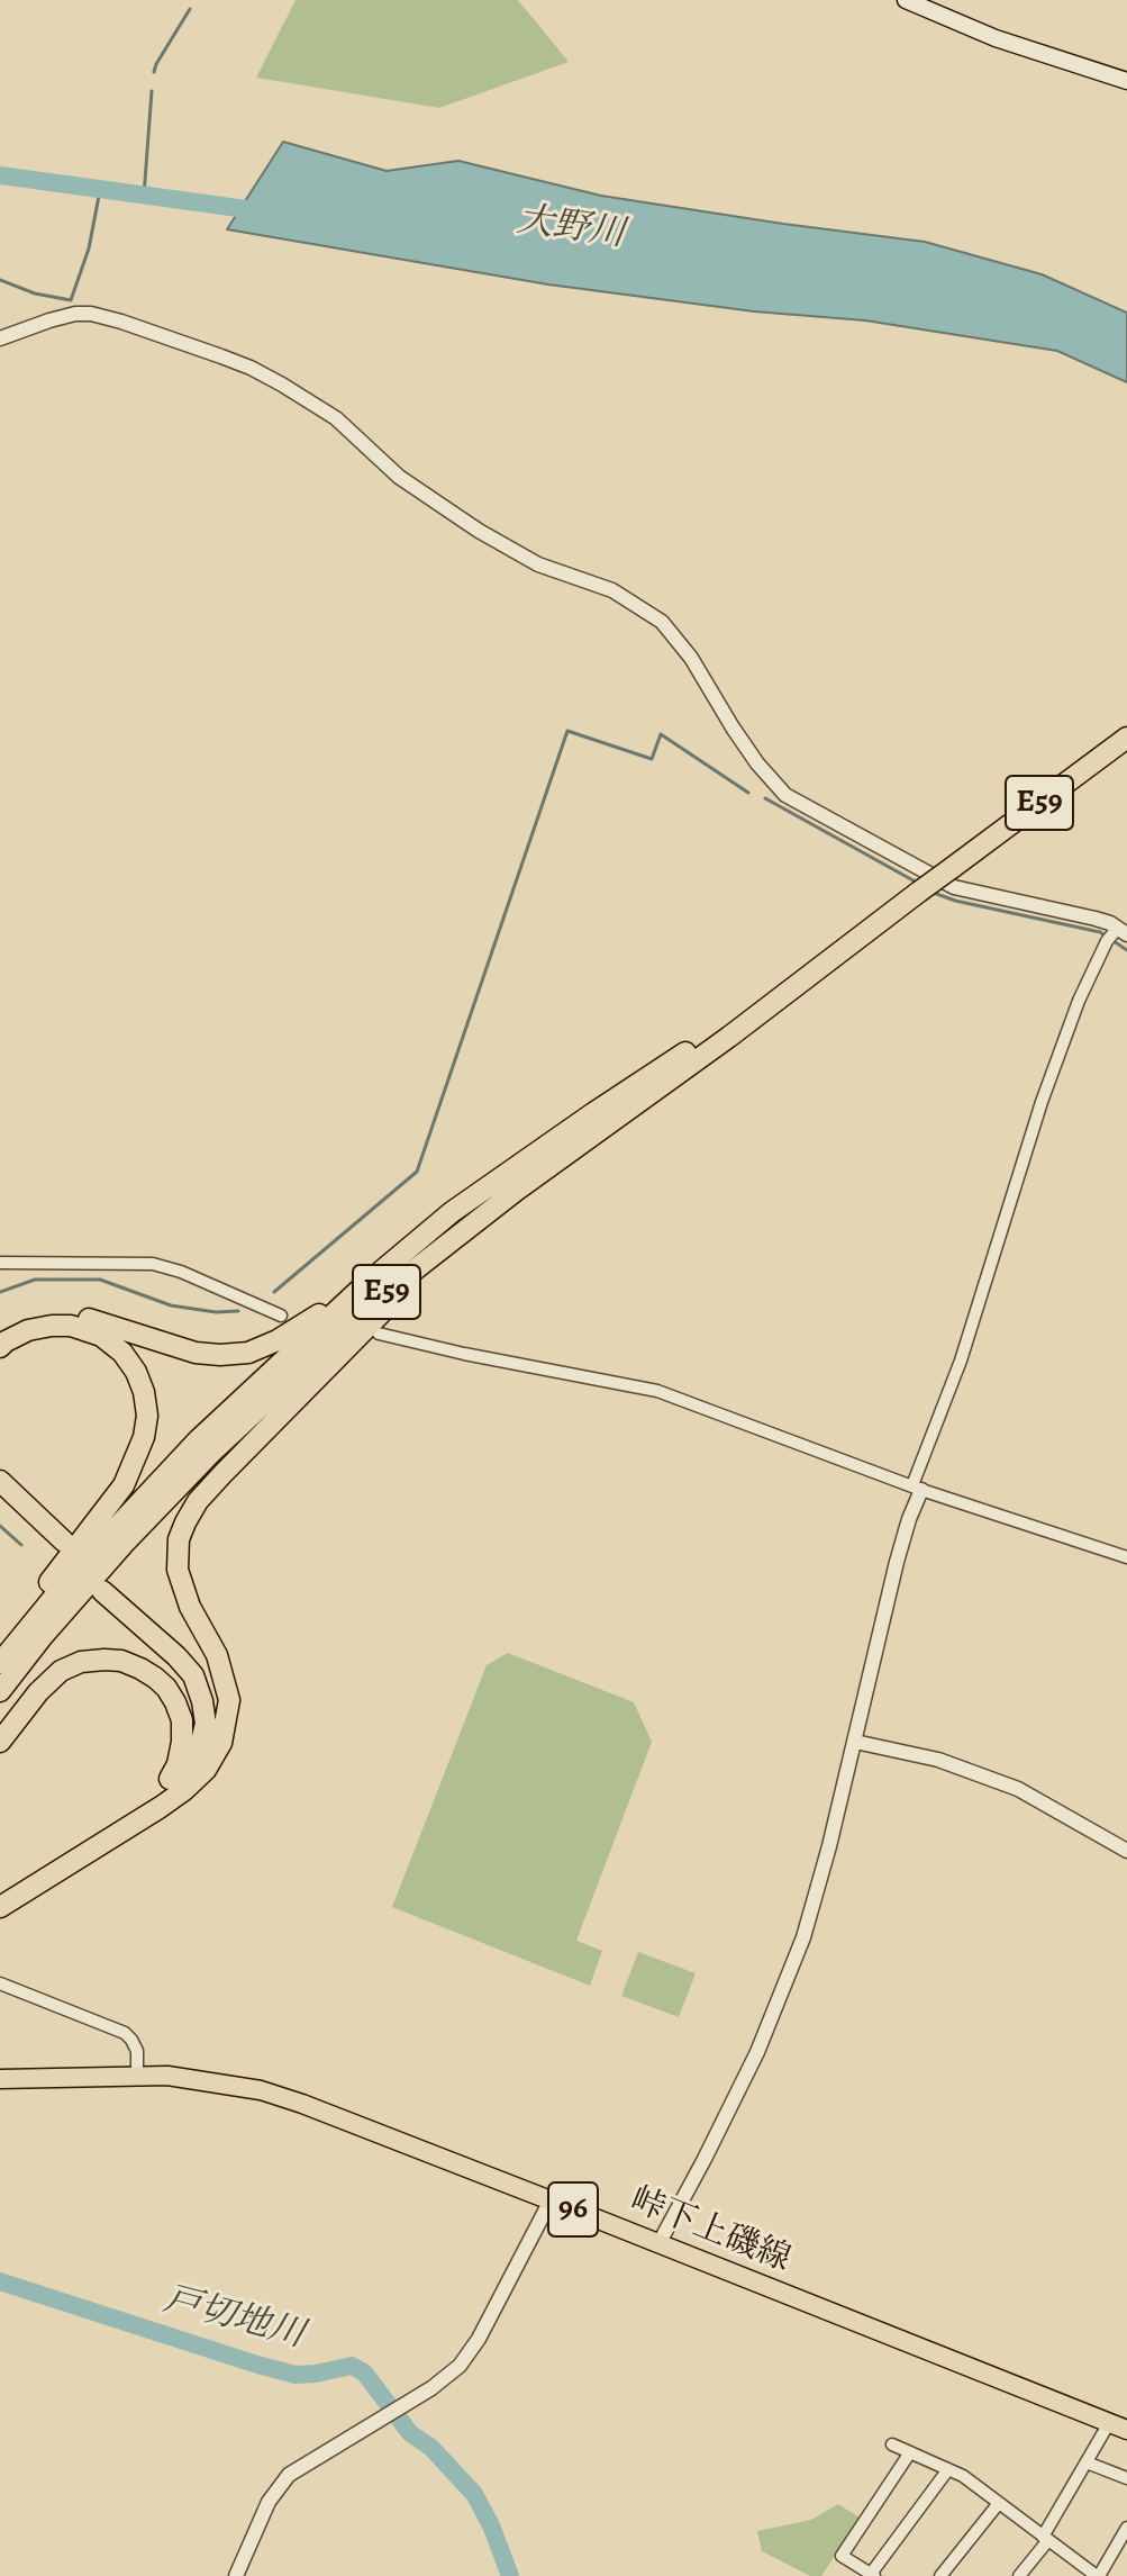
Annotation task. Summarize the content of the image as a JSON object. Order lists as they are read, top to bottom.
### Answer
{
  "streets": {
    "highway": ["E59"],
    "main road": ["96", "峠下上磯線"]
  },
  "water": ["大野川", "戸切地川"]
}
